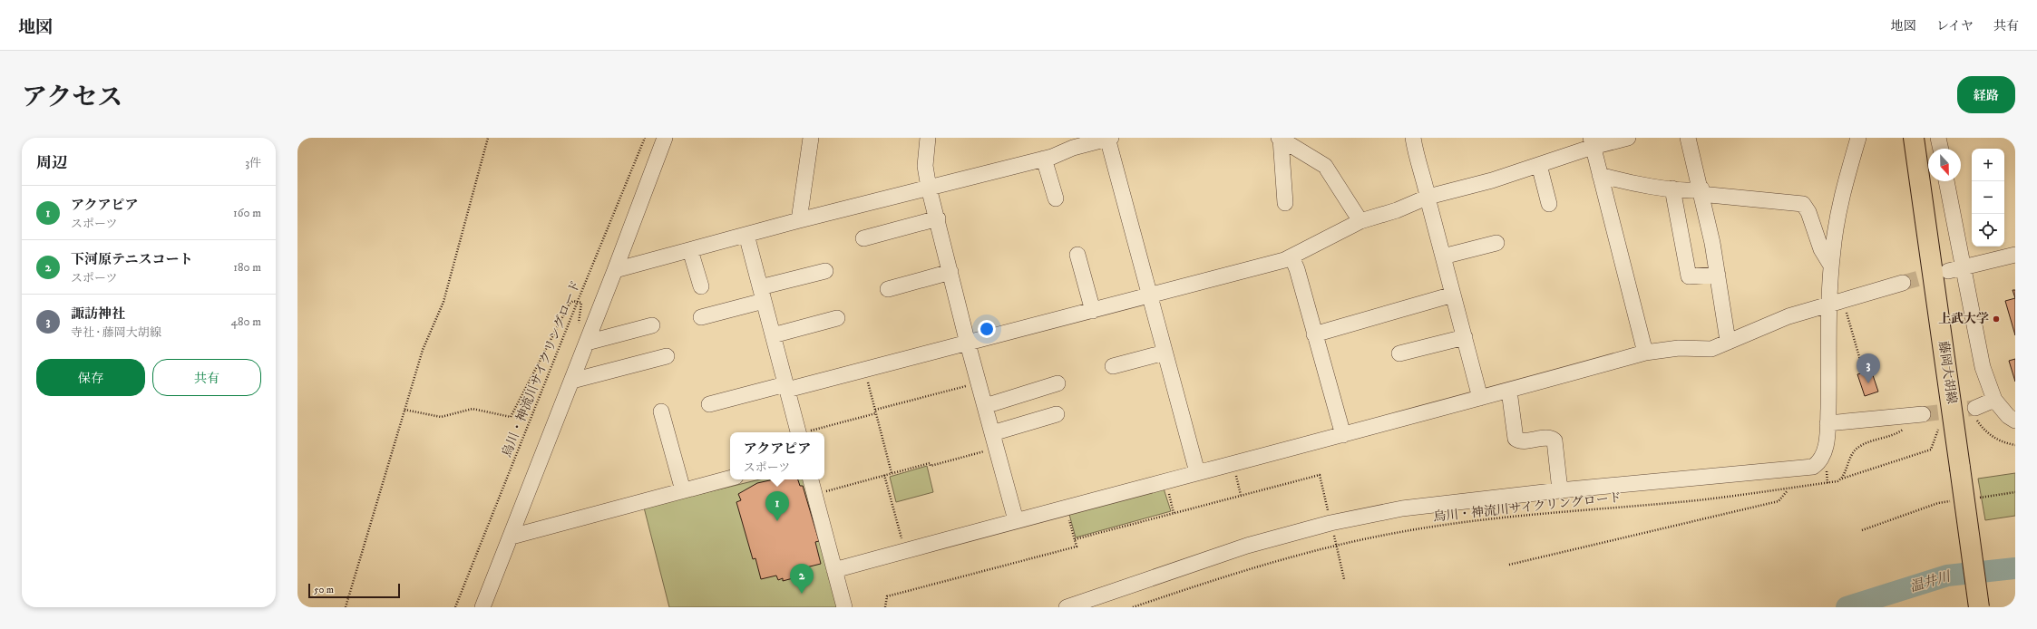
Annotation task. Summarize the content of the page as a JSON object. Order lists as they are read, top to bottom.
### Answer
{
  "streets": {
    "main road": ["藤岡大胡線"],
    "path": ["烏川・神流川サイクリングロード"]
  },
  "water": ["温井川"],
  "places": ["上武大学"],
  "scale_bar": "50 m",
  "north": "bottom",
  "page": {
    "header": "地図",
    "nav": ["地図", "レイヤ", "共有"],
    "title": "アクセス",
    "buttons": [
      "経路",
      ["保存", "共有"]
    ],
    "heading": ["周辺", "3件"],
    "map_buttons": ["+", "−"],
    "list": [
      {
        "mark": "1",
        "name": "アクアピア",
        "note": "スポーツ",
        "value": "160 m"
      },
      {
        "mark": "2",
        "name": "下河原テニスコート",
        "note": "スポーツ",
        "value": "180 m"
      },
      {
        "mark": "3",
        "name": "諏訪神社",
        "note": "寺社 · 藤岡大胡線",
        "value": "480 m"
      }
    ],
    "pins": ["3", "1", "2"],
    "popup": ["アクアピア", "スポーツ"],
    "scale": "50 m"
  }
}
